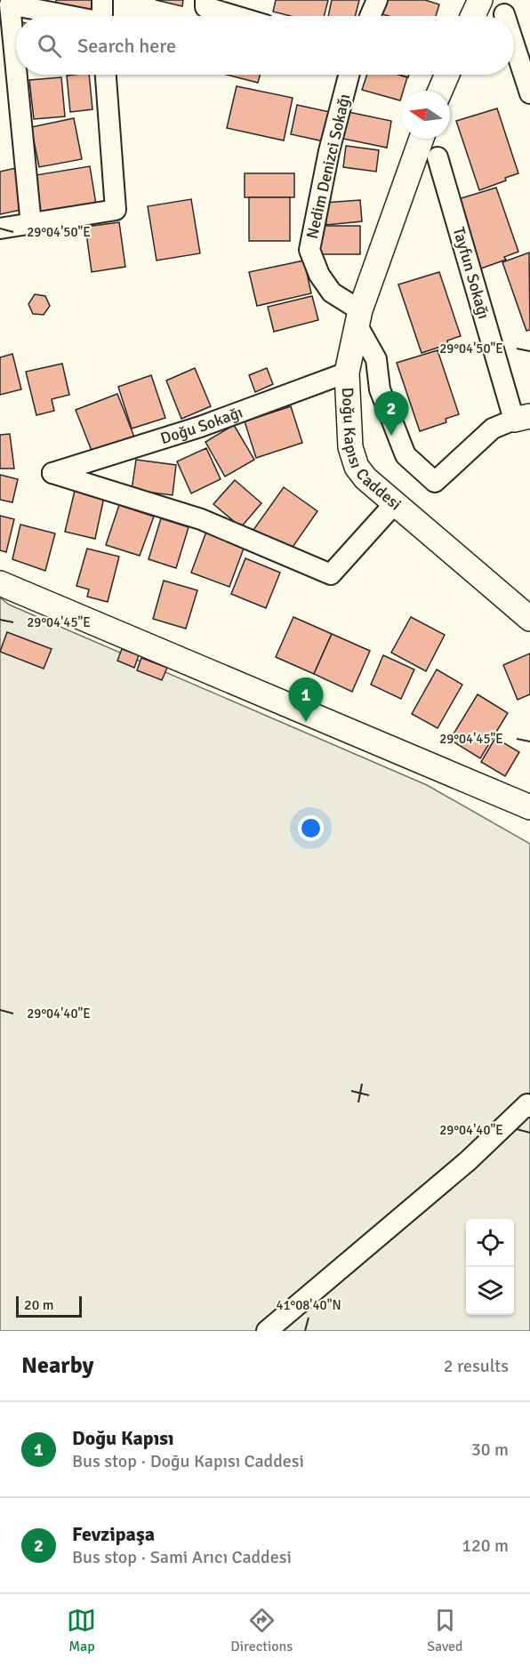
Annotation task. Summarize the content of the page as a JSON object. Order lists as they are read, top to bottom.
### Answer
{
  "streets": {
    "street": [
      "Nedim Denizci Sokağı",
      "Tayfun Sokağı",
      "Doğu Sokağı",
      "Doğu Kapısı Caddesi"
    ]
  },
  "crossings": [
    ["Nedim Denizci Sokağı", "Doğu Kapısı Caddesi"],
    ["Doğu Sokağı", "Doğu Kapısı Caddesi"]
  ],
  "scale_bar": "20 m",
  "north": "left",
  "page": {
    "search": "Search here",
    "pins": ["2", "1"],
    "scale": "20 m",
    "heading": ["Nearby", "2 results"],
    "list": [
      {
        "mark": "1",
        "name": "Doğu Kapısı",
        "note": "Bus stop · Doğu Kapısı Caddesi",
        "value": "30 m"
      },
      {
        "mark": "2",
        "name": "Fevzipaşa",
        "note": "Bus stop · Sami Arıcı Caddesi",
        "value": "120 m"
      }
    ],
    "nav": ["Map", "Directions", "Saved"]
  },
  "coordinates": [
    "29°04'50\"E",
    "29°04'45\"E",
    "29°04'40\"E",
    "41°08'40\"N"
  ]
}
